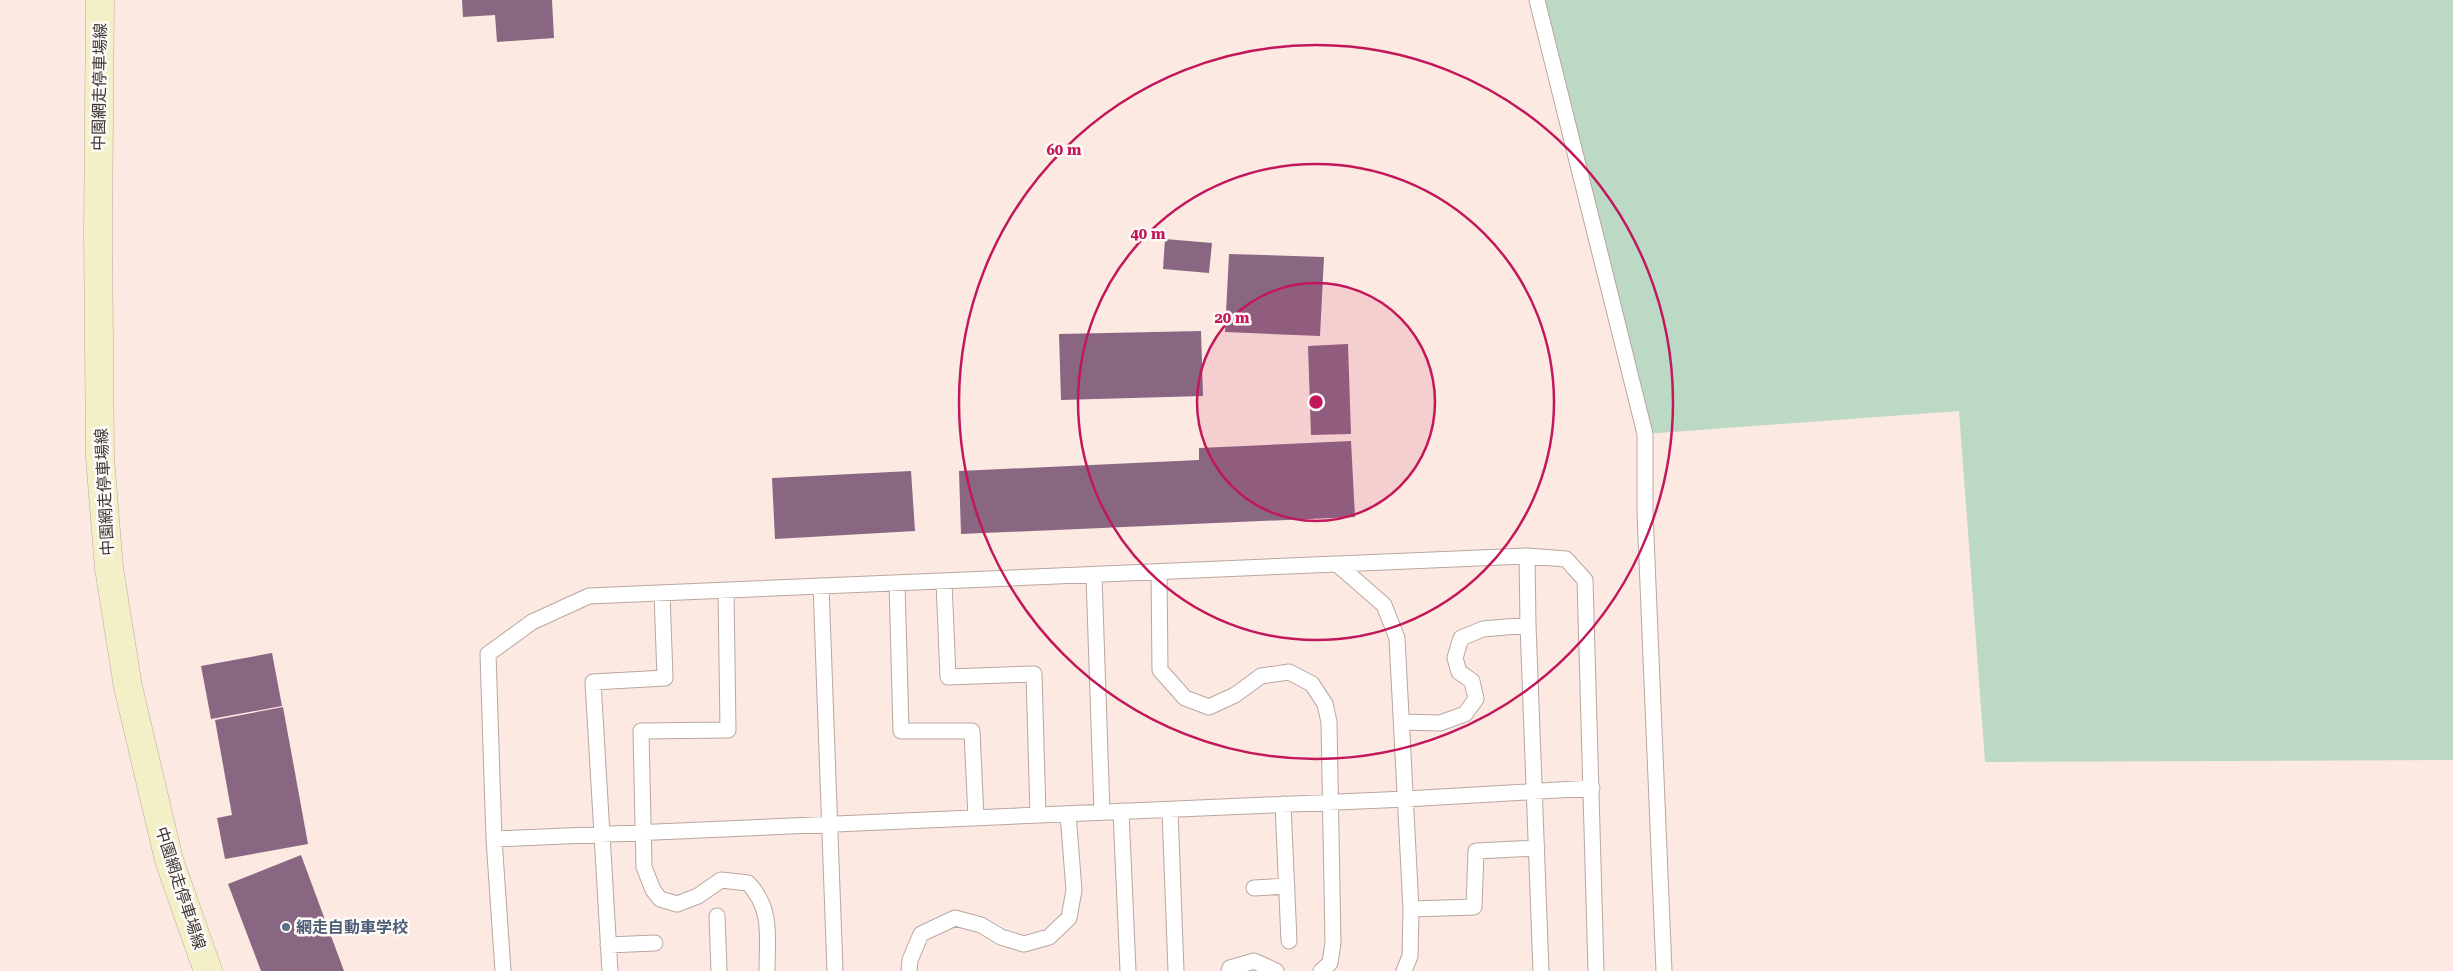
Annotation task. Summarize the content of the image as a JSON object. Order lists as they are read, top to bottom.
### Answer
{
  "streets": {
    "main road": ["中園網走停車場線"]
  },
  "places": ["網走自動車学校"],
  "rings": ["60 m", "40 m", "20 m"]
}
